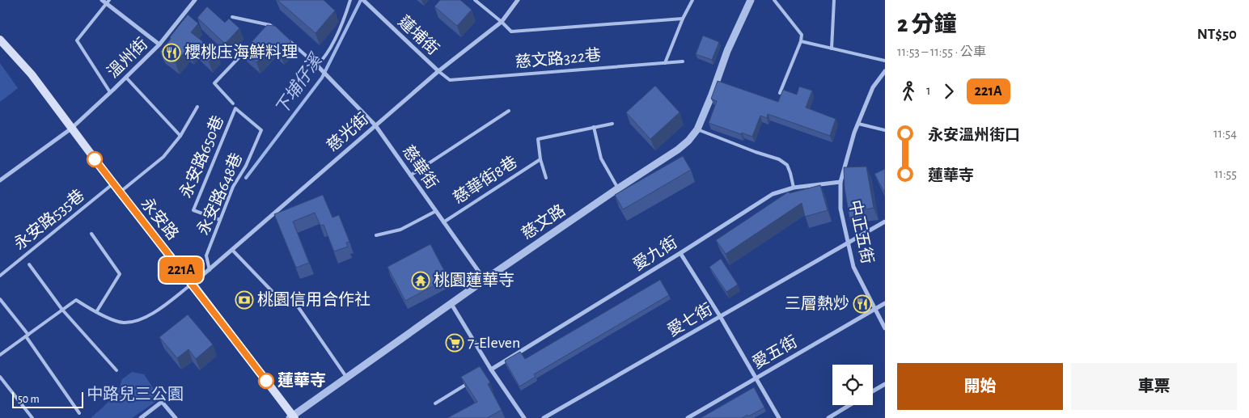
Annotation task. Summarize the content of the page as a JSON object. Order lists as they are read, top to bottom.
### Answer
{
  "streets": {
    "main road": ["永安路"],
    "street": [
      "蓮埔街",
      "溫州街",
      "慈光街",
      "慈華街",
      "慈文路",
      "中正五街",
      "愛九街",
      "愛七街",
      "愛五街"
    ],
    "lane": [
      "慈文路322巷",
      "永安路650巷",
      "慈華街8巷",
      "永安路648巷",
      "永安路535巷"
    ]
  },
  "crossings": [
    ["蓮埔街", "慈文路322巷"],
    ["蓮埔街", "慈光街"],
    ["溫州街", "永安路"],
    ["慈文路322巷", "慈光街"],
    ["慈光街", "慈華街"],
    ["慈光街", "永安路648巷"],
    ["慈光街", "永安路"],
    ["永安路650巷", "永安路648巷"],
    ["慈華街", "慈華街8巷"],
    ["慈華街", "慈文路"],
    ["永安路", "永安路535巷"],
    ["永安路", "慈文路"],
    ["中正五街", "愛九街"],
    ["中正五街", "愛七街"],
    ["中正五街", "愛五街"]
  ],
  "water": ["下埔仔溪"],
  "parks": ["中路兒三公園"],
  "places": {
    "restaurant": ["櫻桃庒海鮮料理", "三層熱炒"],
    "temple": ["桃園蓮華寺"],
    "bank": ["桃園信用合作社"],
    "supermarket": ["7-Eleven"],
    "other": ["蓮華寺"]
  },
  "lines": ["bus line 221A"],
  "scale_bar": "50 m",
  "page": {
    "on_map": "221A",
    "heading": ["2 分鐘", "11:53 – 11:55 · 公車", "NT$50"],
    "legs": ["1", "221A"],
    "list": [
      {
        "name": "永安溫州街口",
        "value": "11:54"
      },
      {
        "name": "蓮華寺",
        "value": "11:55"
      }
    ],
    "buttons": ["開始", "車票"],
    "scale": "50 m"
  }
}
